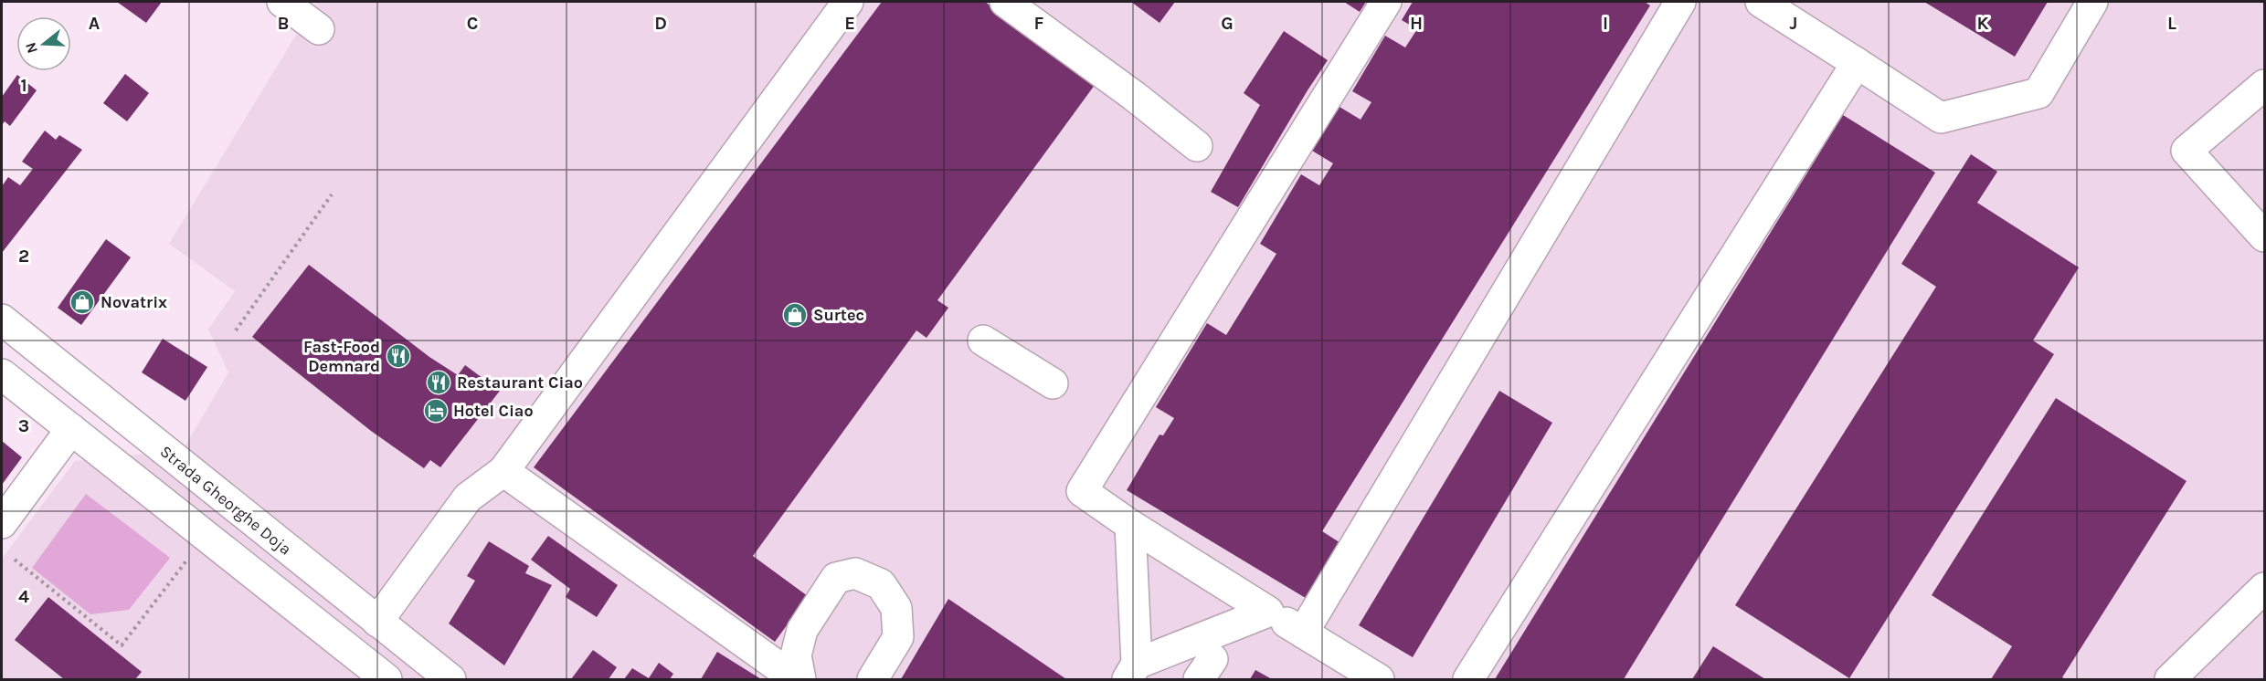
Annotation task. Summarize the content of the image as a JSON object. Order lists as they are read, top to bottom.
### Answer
{
  "streets": {
    "main road": ["Strada Gheorghe Doja"]
  },
  "places": {
    "shop": ["Novatrix", "Surtec"],
    "restaurant": ["Fast-Food Demnard", "Restaurant Ciao"],
    "hotel": ["Hotel Ciao"]
  },
  "north": "left",
  "grid": {
    "columns": [
      "A",
      "B",
      "C",
      "D",
      "E",
      "F",
      "G",
      "H",
      "I",
      "J",
      "K",
      "L"
    ],
    "rows": [
      "1",
      "2",
      "3",
      "4"
    ]
  }
}
